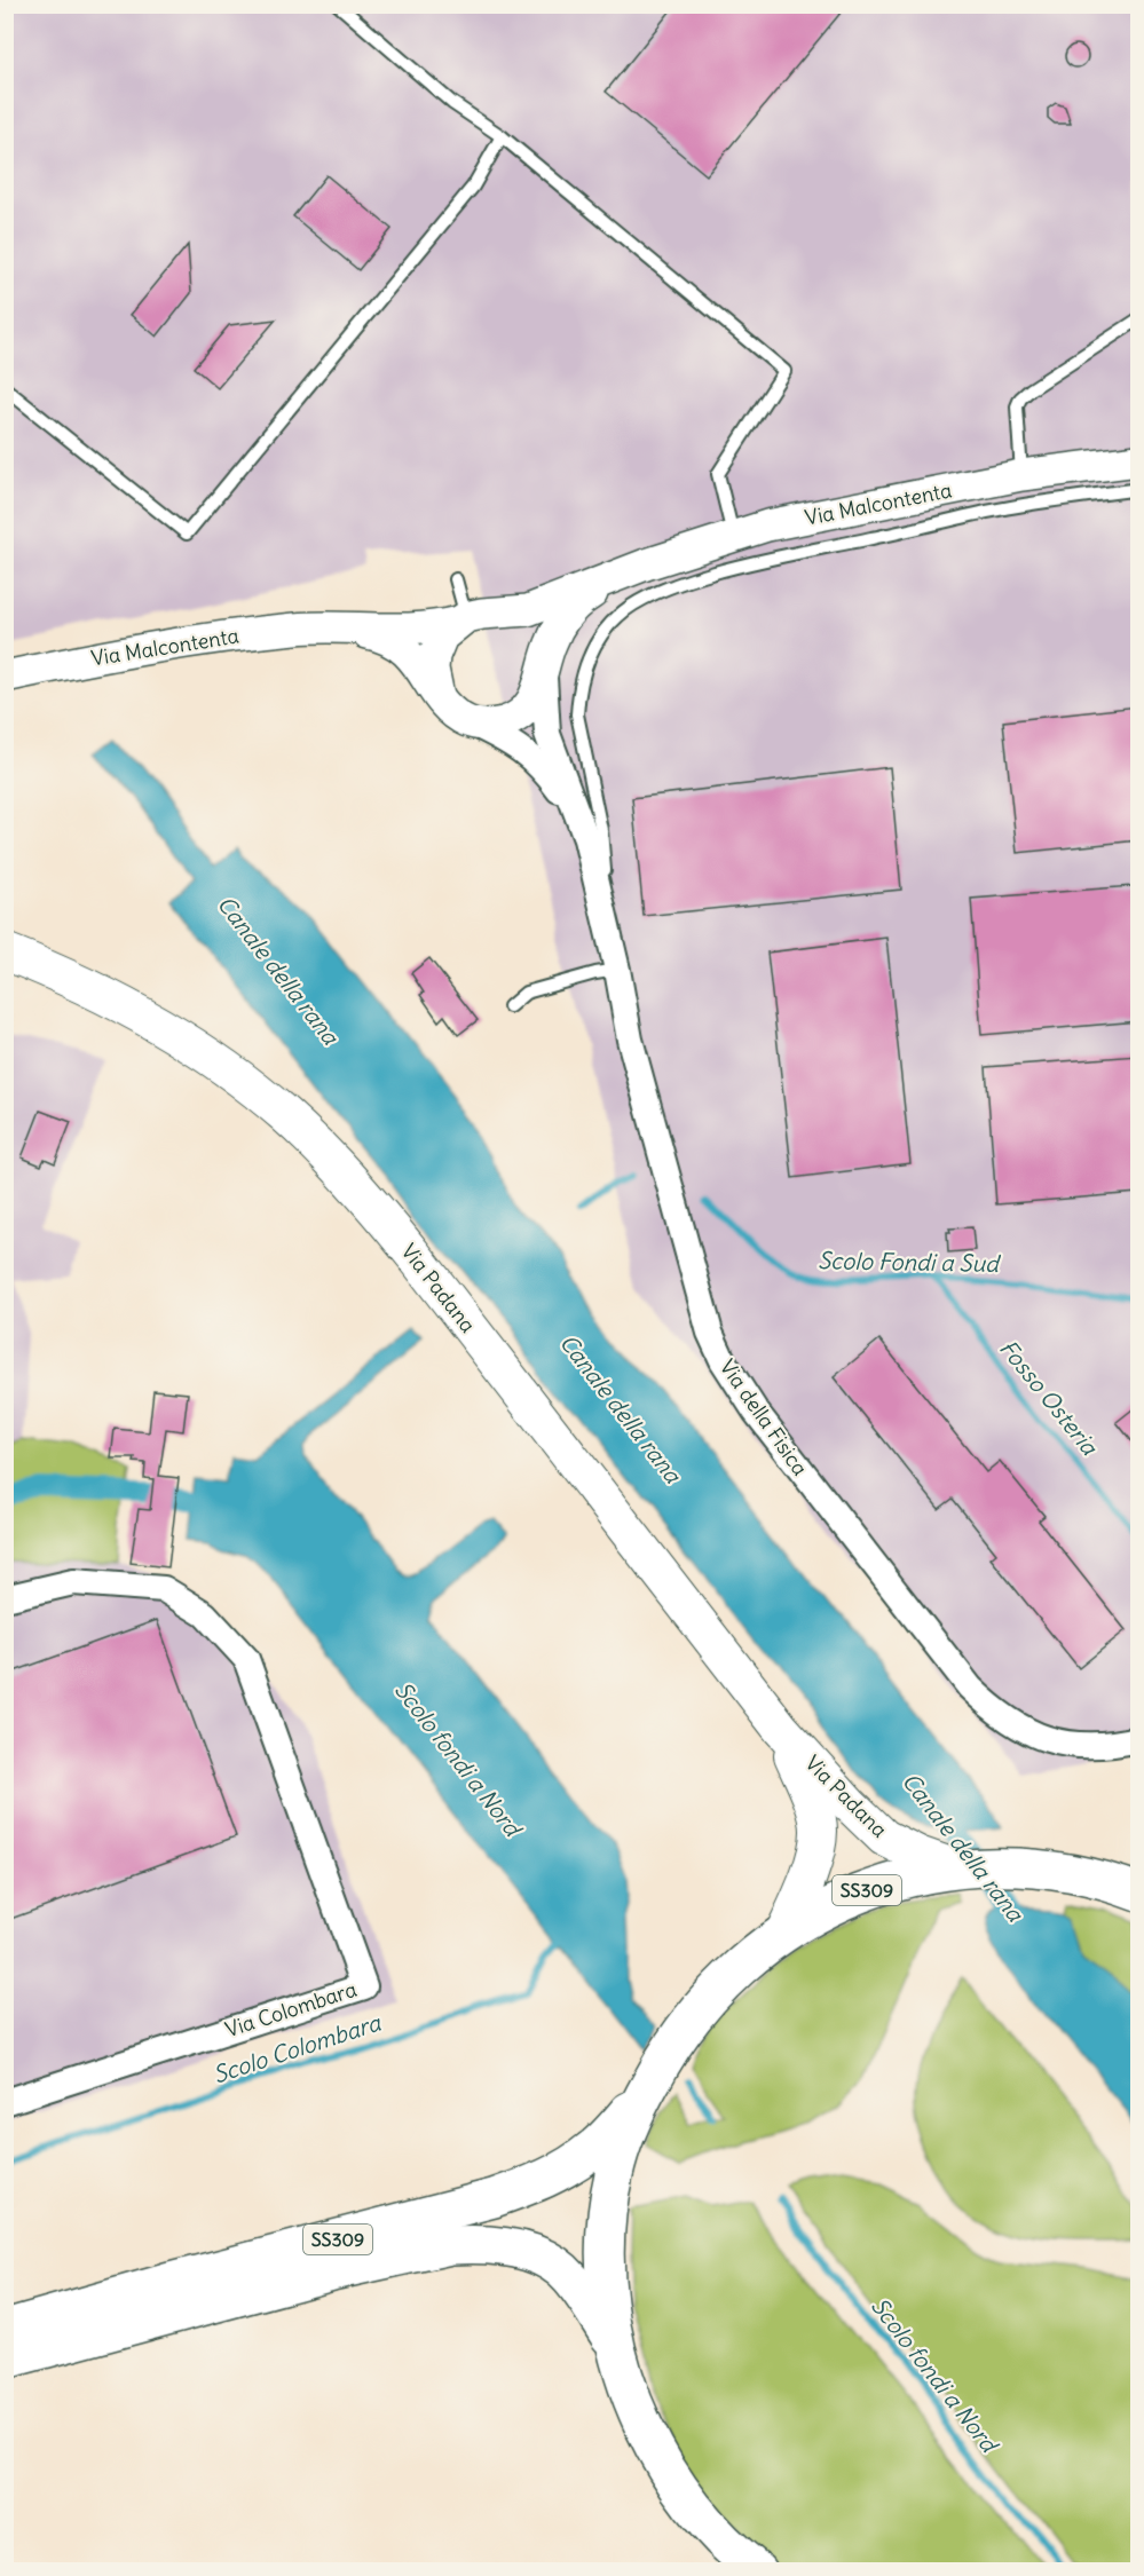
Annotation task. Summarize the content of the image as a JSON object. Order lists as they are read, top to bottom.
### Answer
{
  "streets": {
    "main road": ["Via Padana", "SS309"],
    "street": ["Via Malcontenta", "Via della Fisica", "Via Colombara"]
  },
  "crossings": [
    ["Via Malcontenta", "Via della Fisica"],
    ["Via Padana", "SS309"]
  ],
  "water": [
    "Canale della rana",
    "Scolo Fondi a Sud",
    "Fosso Osteria",
    "Scolo fondi a Nord",
    "Scolo Colombara"
  ]
}
